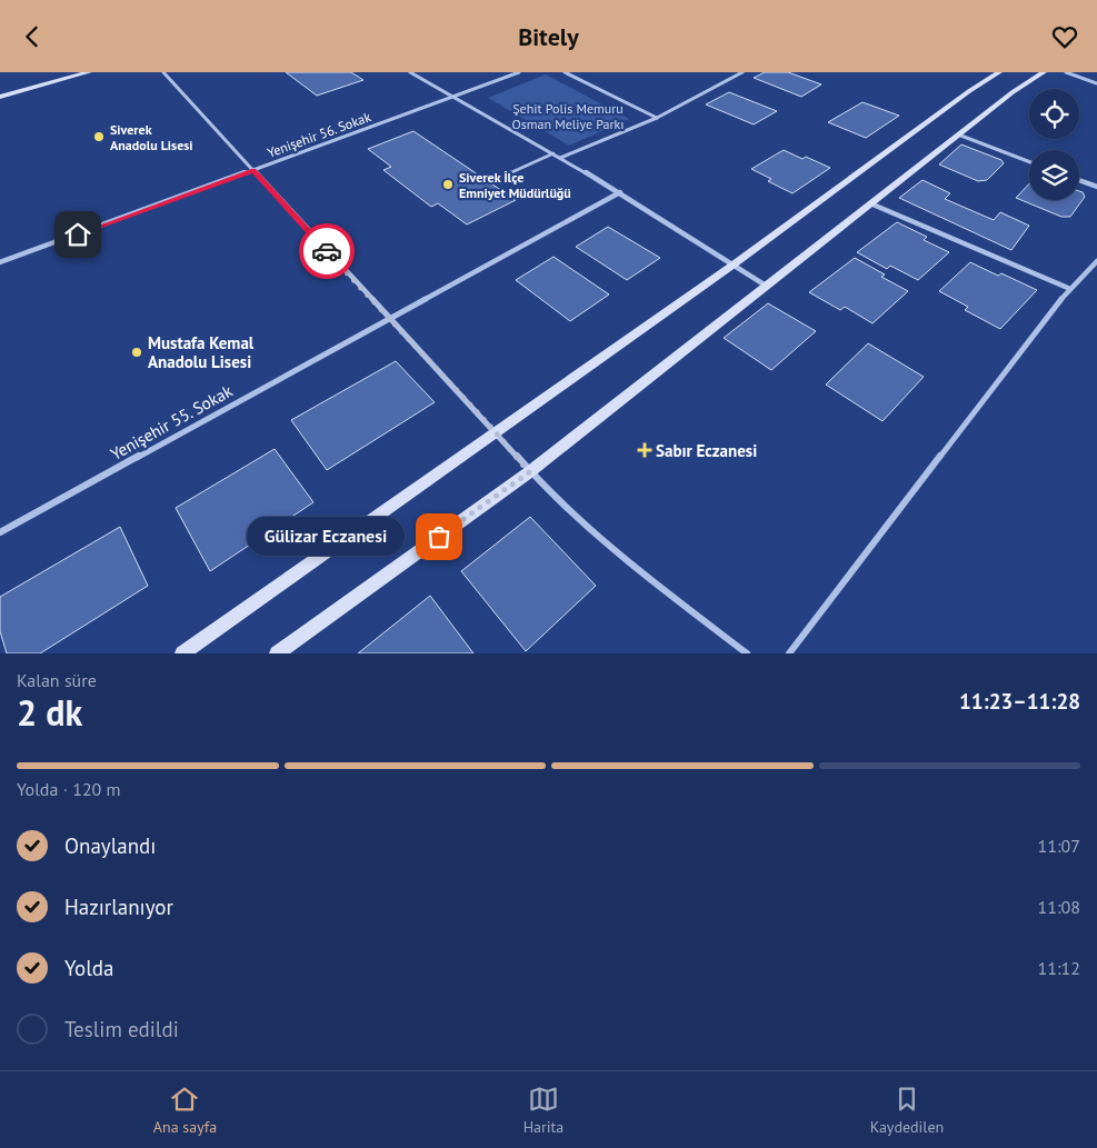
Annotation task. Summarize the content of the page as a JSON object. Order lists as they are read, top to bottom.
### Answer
{
  "streets": {
    "street": ["Yenişehir 56. Sokak", "Yenişehir 55. Sokak"]
  },
  "parks": ["Şehit Polis Memuru Osman Meliye Parkı"],
  "places": {
    "other": [
      "Siverek Anadolu Lisesi",
      "Siverek İlçe Emniyet Müdürlüğü",
      "Mustafa Kemal Anadolu Lisesi",
      "Gülizar Eczanesi"
    ],
    "health": ["Sabır Eczanesi"]
  },
  "page": {
    "header": "Bitely",
    "bubble": "Gülizar Eczanesi",
    "heading": ["2 dk", "Kalan süre", "11:23–11:28"],
    "bar": "Yolda · 120 m",
    "list": [
      ["Onaylandı", "11:07"],
      ["Hazırlanıyor", "11:08"],
      ["Yolda", "11:12"],
      "Teslim edildi"
    ],
    "tabs": ["Ana sayfa", "Harita", "Kaydedilen"]
  }
}
